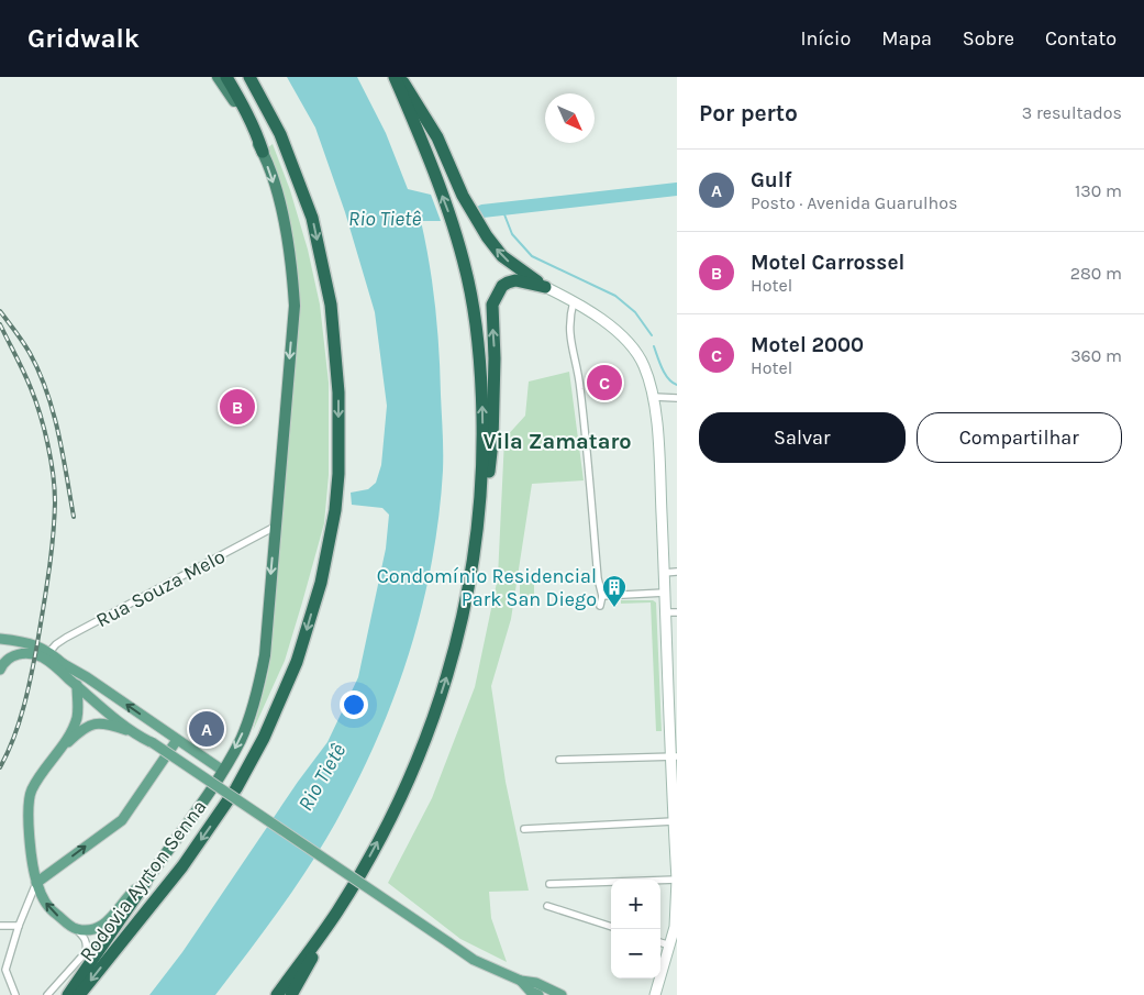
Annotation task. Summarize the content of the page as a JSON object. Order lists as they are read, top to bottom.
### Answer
{
  "streets": {
    "highway": ["Rodovia Ayrton Senna"],
    "street": ["Rua Souza Melo"]
  },
  "districts": ["Vila Zamataro"],
  "water": ["Rio Tietê"],
  "places": {
    "building": ["Condomínio Residencial Park San Diego"]
  },
  "north": "bottom right",
  "page": {
    "header": "Gridwalk",
    "nav": [
      "Início",
      "Mapa",
      "Sobre",
      "Contato"
    ],
    "heading": ["Por perto", "3 resultados"],
    "list": [
      {
        "mark": "A",
        "name": "Gulf",
        "note": "Posto · Avenida Guarulhos",
        "value": "130 m"
      },
      {
        "mark": "B",
        "name": "Motel Carrossel",
        "note": "Hotel",
        "value": "280 m"
      },
      {
        "mark": "C",
        "name": "Motel 2000",
        "note": "Hotel",
        "value": "360 m"
      }
    ],
    "pins": ["C", "B", "A"],
    "buttons": ["Salvar", "Compartilhar"],
    "map_buttons": ["+", "−"]
  }
}
